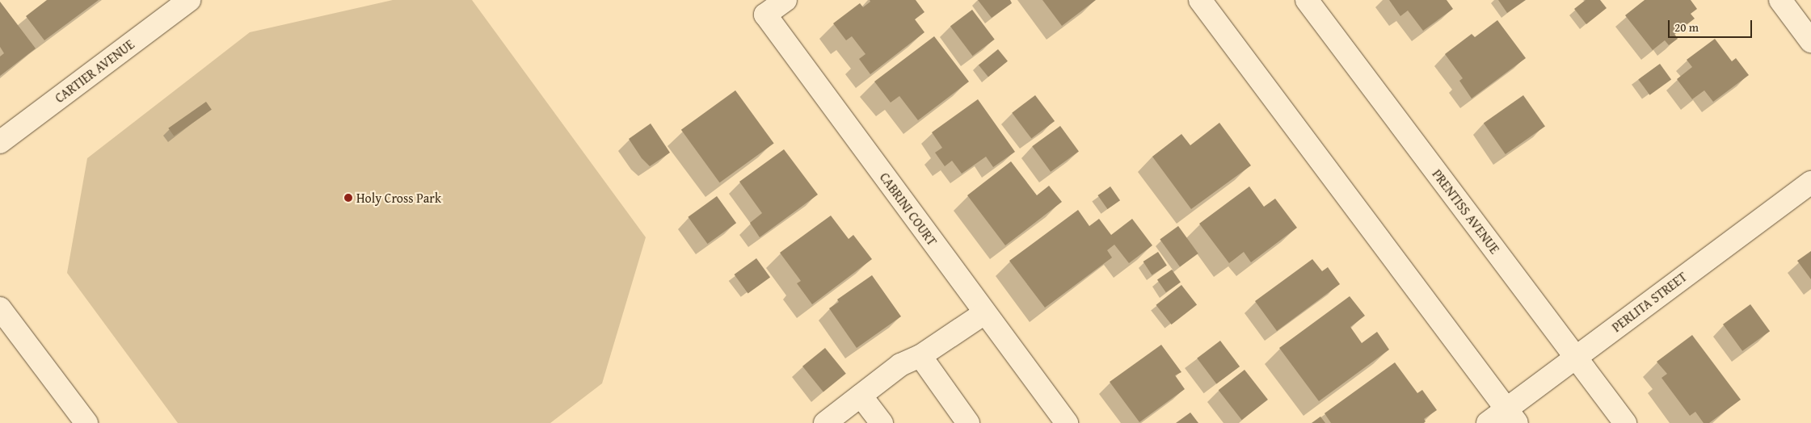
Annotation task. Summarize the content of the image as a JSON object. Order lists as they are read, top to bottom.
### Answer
{
  "streets": {
    "street": [
      "CARTIER AVENUE",
      "CABRINI COURT",
      "PRENTISS AVENUE",
      "PERLITA STREET"
    ]
  },
  "crossings": [
    ["PRENTISS AVENUE", "PERLITA STREET"]
  ],
  "places": ["Holy Cross Park"],
  "scale_bar": "20 m"
}
